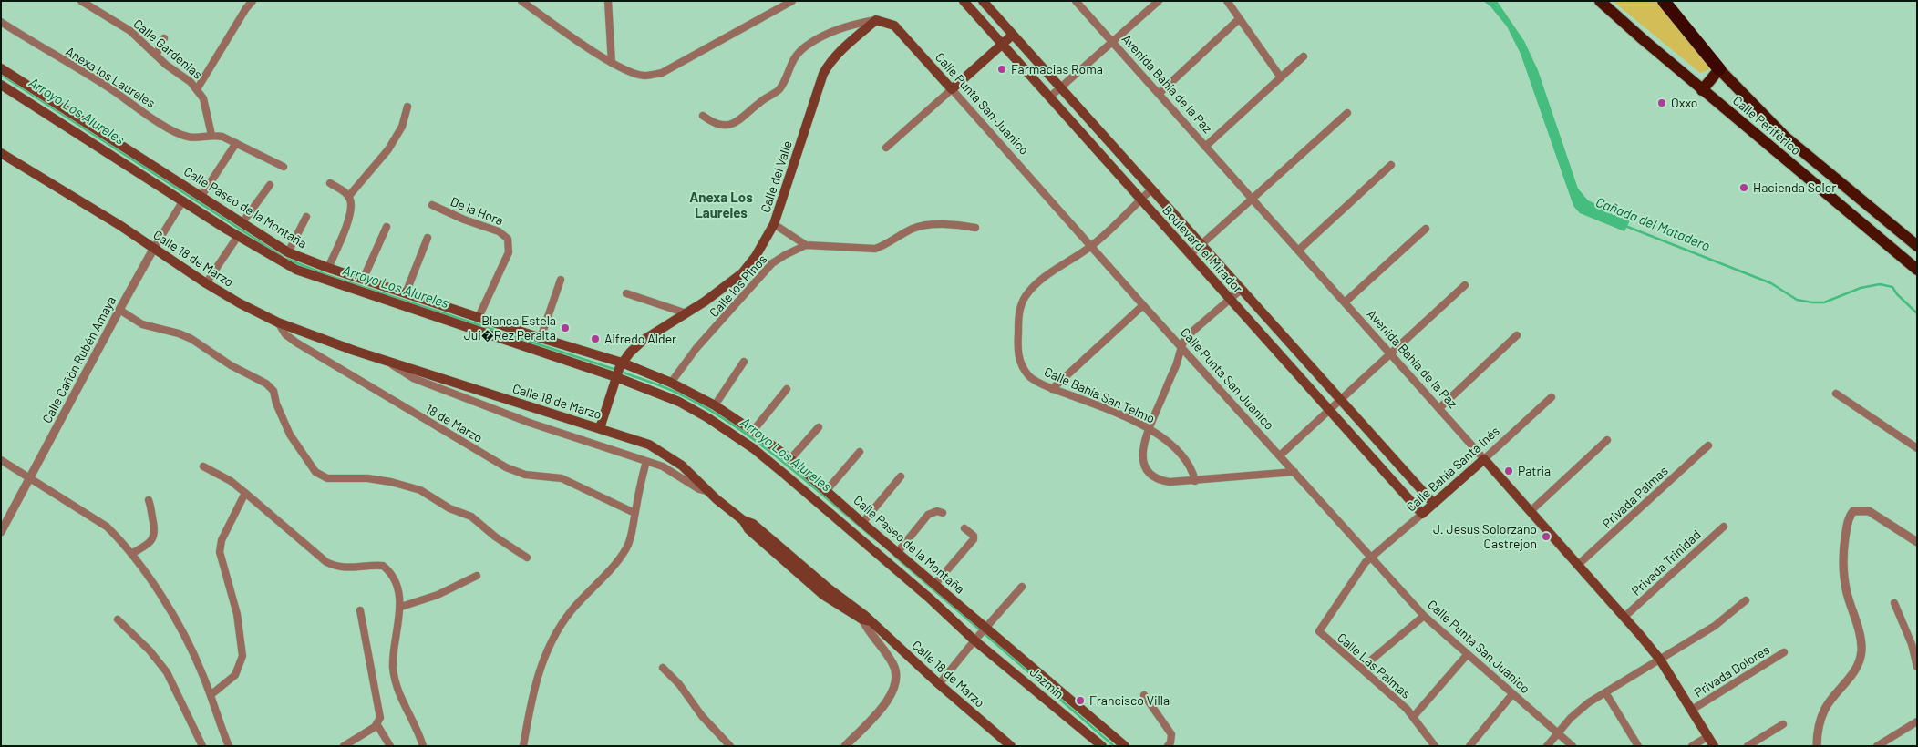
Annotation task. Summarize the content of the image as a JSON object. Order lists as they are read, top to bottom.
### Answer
{
  "streets": {
    "highway": ["Calle Periférico"],
    "main road": [
      "Avenida Bahía de la Paz",
      "Calle Punta San Juanico",
      "Calle del Valle",
      "Calle Paseo de la Montaña",
      "Boulevard el Mirador",
      "Calle 18 de Marzo",
      "Calle Bahía Santa Inés",
      "Jazmín"
    ],
    "street": [
      "Calle Gardenias",
      "Anexa los Laureles",
      "De la Hora",
      "Calle los Pinos",
      "Calle Cañón Rubén Amaya",
      "Calle Bahía San Telmo",
      "18 de Marzo",
      "Privada Palmas",
      "Privada Trinidad",
      "Calle Las Palmas",
      "Privada Dolores"
    ]
  },
  "crossings": [
    ["Calle Gardenias", "Anexa los Laureles"],
    ["Avenida Bahía de la Paz", "Calle Bahía Santa Inés"],
    ["Avenida Bahía de la Paz", "Privada Palmas"],
    ["Avenida Bahía de la Paz", "Privada Trinidad"],
    ["Avenida Bahía de la Paz", "Privada Dolores"],
    ["Calle Punta San Juanico", "Calle del Valle"],
    ["Calle Punta San Juanico", "Calle Bahía San Telmo"],
    ["Calle Punta San Juanico", "Calle Bahía Santa Inés"],
    ["Calle Punta San Juanico", "Calle Las Palmas"],
    ["Calle del Valle", "Calle Paseo de la Montaña"],
    ["Calle del Valle", "Calle 18 de Marzo"],
    ["Calle Paseo de la Montaña", "De la Hora"],
    ["Calle Paseo de la Montaña", "Calle los Pinos"],
    ["Calle Paseo de la Montaña", "Calle Cañón Rubén Amaya"],
    ["Calle Paseo de la Montaña", "Jazmín"],
    ["Boulevard el Mirador", "Calle Bahía San Telmo"],
    ["Boulevard el Mirador", "Calle Bahía Santa Inés"],
    ["Calle 18 de Marzo", "Calle Cañón Rubén Amaya"],
    ["Calle 18 de Marzo", "18 de Marzo"],
    ["Calle Bahía Santa Inés", "Calle Las Palmas"]
  ],
  "districts": ["Anexa Los Laureles"],
  "water": ["Arroyo Los Alureles", "Cañada del Matadero"],
  "places": [
    "Farmacias Roma",
    "Oxxo",
    "Hacienda Soler",
    "Blanca Estela Jui�Rez Peralta",
    "Alfredo Alder",
    "Patria",
    "J. Jesus Solorzano Castrejon",
    "Francisco Villa"
  ]
}
